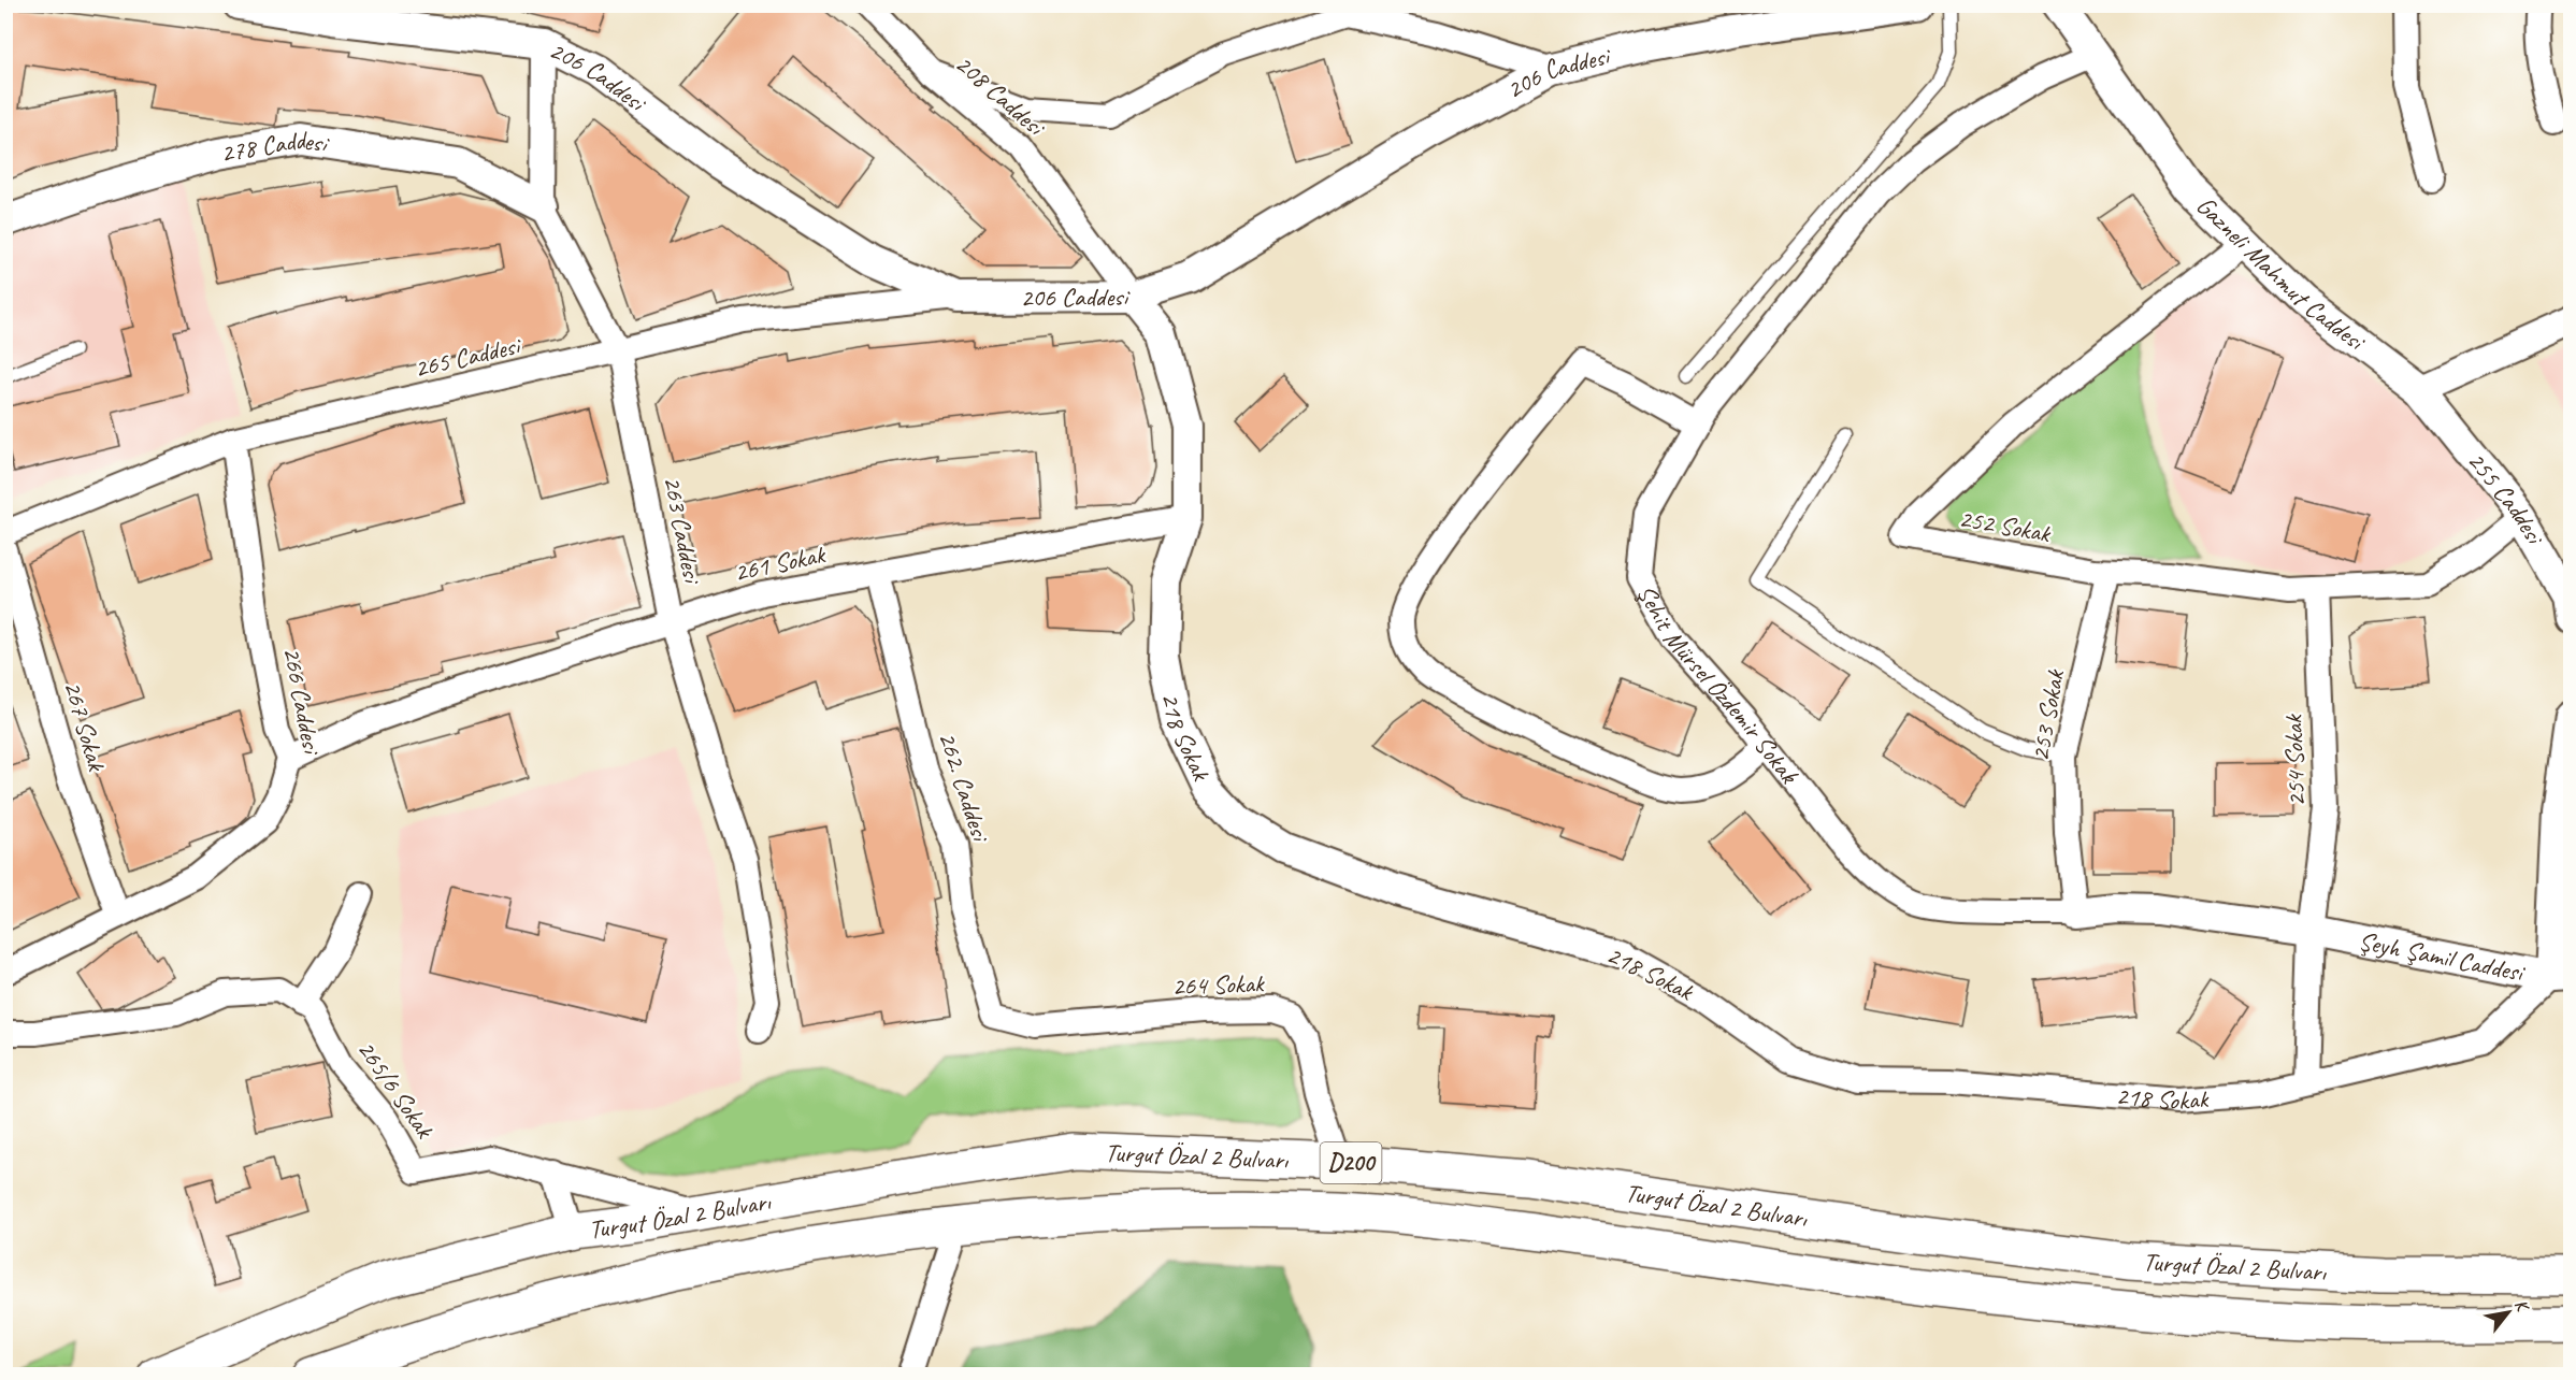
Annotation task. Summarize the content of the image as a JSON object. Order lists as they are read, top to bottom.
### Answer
{
  "streets": {
    "highway": ["Turgut Özal 2 Bulvarı", "D200"],
    "street": [
      "206 Caddesi",
      "208 Caddesi",
      "278 Caddesi",
      "Gazneli Mahmut Caddesi",
      "265 Caddesi",
      "255 Caddesi",
      "252 Sokak",
      "263 Caddesi",
      "261 Sokak",
      "Şehit Mürsel Özdemir Sokak",
      "266 Caddesi",
      "253 Sokak",
      "267 Sokak",
      "218 Sokak",
      "254 Sokak",
      "262. Caddesi",
      "Şeyh Şamil Caddesi",
      "264 Sokak",
      "265/6 Sokak"
    ]
  },
  "crossings": [
    ["206 Caddesi", "208 Caddesi"],
    ["206 Caddesi", "265 Caddesi"],
    ["206 Caddesi", "263 Caddesi"],
    ["206 Caddesi", "218 Sokak"],
    ["208 Caddesi", "218 Sokak"],
    ["278 Caddesi", "263 Caddesi"],
    ["Gazneli Mahmut Caddesi", "255 Caddesi"],
    ["Gazneli Mahmut Caddesi", "252 Sokak"],
    ["Gazneli Mahmut Caddesi", "Şehit Mürsel Özdemir Sokak"],
    ["265 Caddesi", "263 Caddesi"],
    ["265 Caddesi", "266 Caddesi"],
    ["255 Caddesi", "252 Sokak"],
    ["252 Sokak", "253 Sokak"],
    ["252 Sokak", "254 Sokak"],
    ["263 Caddesi", "261 Sokak"],
    ["261 Sokak", "266 Caddesi"],
    ["261 Sokak", "218 Sokak"],
    ["261 Sokak", "262. Caddesi"],
    ["Şehit Mürsel Özdemir Sokak", "253 Sokak"],
    ["Şehit Mürsel Özdemir Sokak", "254 Sokak"],
    ["Şehit Mürsel Özdemir Sokak", "Şeyh Şamil Caddesi"],
    ["266 Caddesi", "267 Sokak"],
    ["218 Sokak", "254 Sokak"],
    ["218 Sokak", "Şeyh Şamil Caddesi"],
    ["254 Sokak", "Şeyh Şamil Caddesi"],
    ["262. Caddesi", "264 Sokak"],
    ["264 Sokak", "Turgut Özal 2 Bulvarı"],
    ["265/6 Sokak", "Turgut Özal 2 Bulvarı"]
  ],
  "north": "top right"
}
